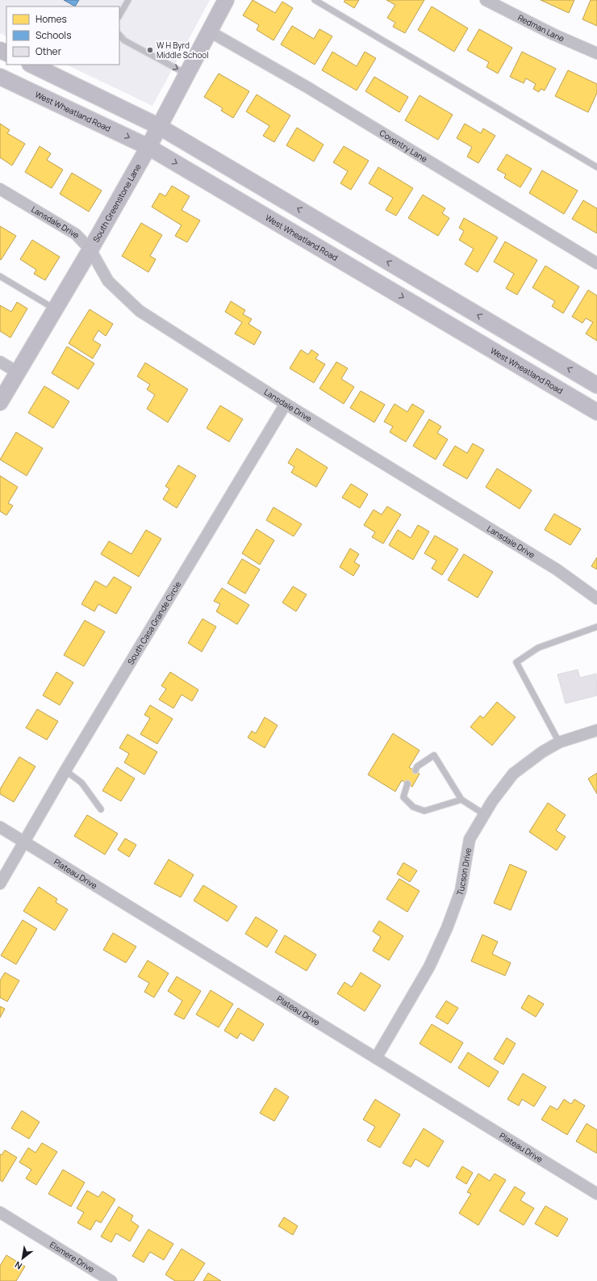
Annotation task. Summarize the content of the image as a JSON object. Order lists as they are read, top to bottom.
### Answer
{
  "streets": {
    "main road": ["West Wheatland Road", "South Greenstone Lane"],
    "street": [
      "Redman Lane",
      "Coventry Lane",
      "Lansdale Drive",
      "South Casa Grande Circle",
      "Tucson Drive",
      "Plateau Drive",
      "Elsmere Drive"
    ]
  },
  "crossings": [
    ["West Wheatland Road", "South Greenstone Lane"],
    ["Coventry Lane", "South Greenstone Lane"],
    ["South Greenstone Lane", "Lansdale Drive"],
    ["Lansdale Drive", "South Casa Grande Circle"],
    ["South Casa Grande Circle", "Plateau Drive"],
    ["Tucson Drive", "Plateau Drive"]
  ],
  "places": ["W H Byrd Middle School"],
  "legend": ["Homes", "Schools", "Other"],
  "north": "bottom left"
}
